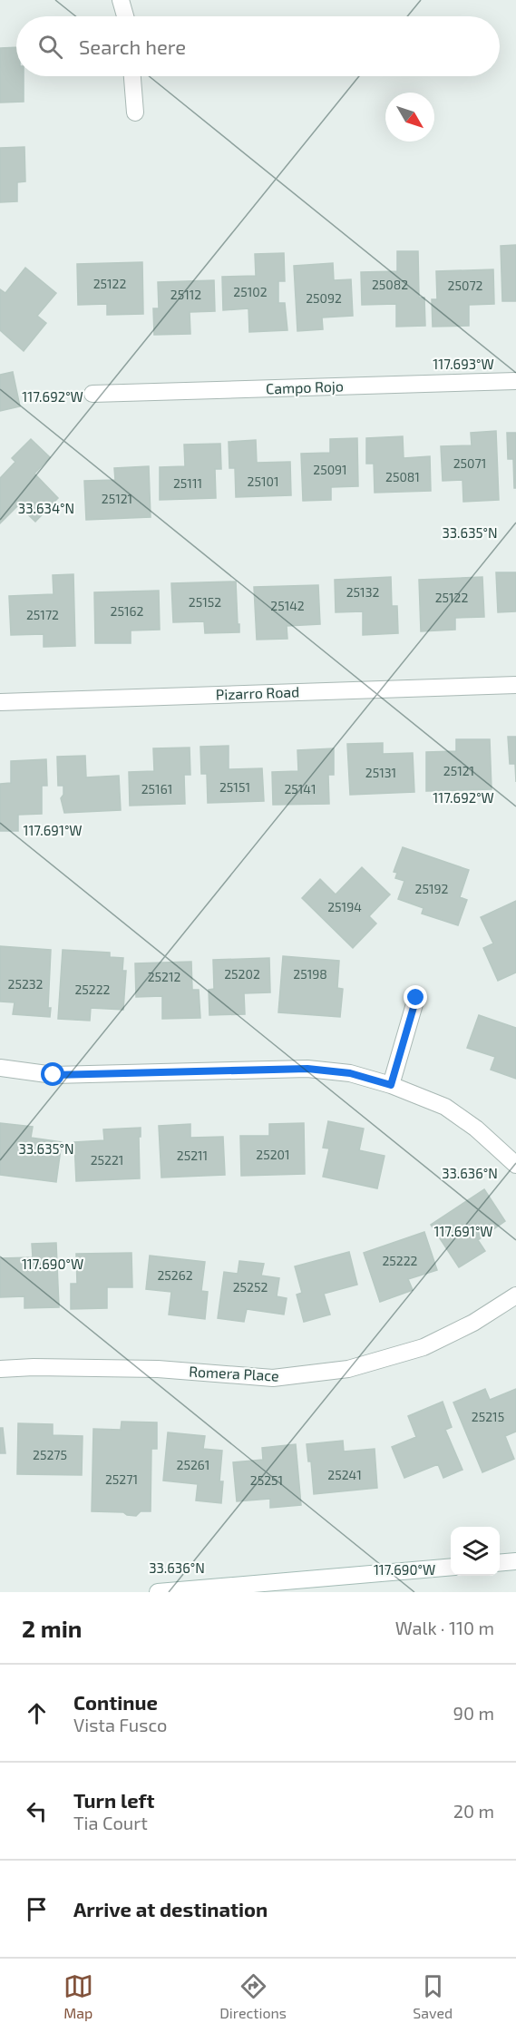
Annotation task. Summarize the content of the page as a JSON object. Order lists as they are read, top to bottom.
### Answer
{
  "streets": {
    "street": ["Campo Rojo", "Pizarro Road", "Romera Place"]
  },
  "house_numbers": [
    "25122",
    "25082",
    "25072",
    "25102",
    "25112",
    "25092",
    "25071",
    "25091",
    "25081",
    "25101",
    "25111",
    "25121",
    "25132",
    "25122",
    "25152",
    "25142",
    "25162",
    "25172",
    "25121",
    "25131",
    "25151",
    "25161",
    "25141",
    "25192",
    "25194",
    "25202",
    "25198",
    "25212",
    "25232",
    "25222",
    "25201",
    "25211",
    "25221",
    "25222",
    "25262",
    "25252",
    "25215",
    "25275",
    "25261",
    "25241",
    "25271",
    "25251"
  ],
  "north": "bottom right",
  "page": {
    "search": "Search here",
    "heading": ["2 min", "Walk · 110 m"],
    "list": [
      ["Continue", "Vista Fusco", "90 m"],
      ["Turn left", "Tia Court", "20 m"],
      "Arrive at destination"
    ],
    "nav": ["Map", "Directions", "Saved"]
  },
  "coordinates": [
    "117.693°W",
    "117.692°W",
    "33.634°N",
    "33.635°N",
    "117.691°W",
    "33.636°N",
    "117.690°W"
  ]
}
